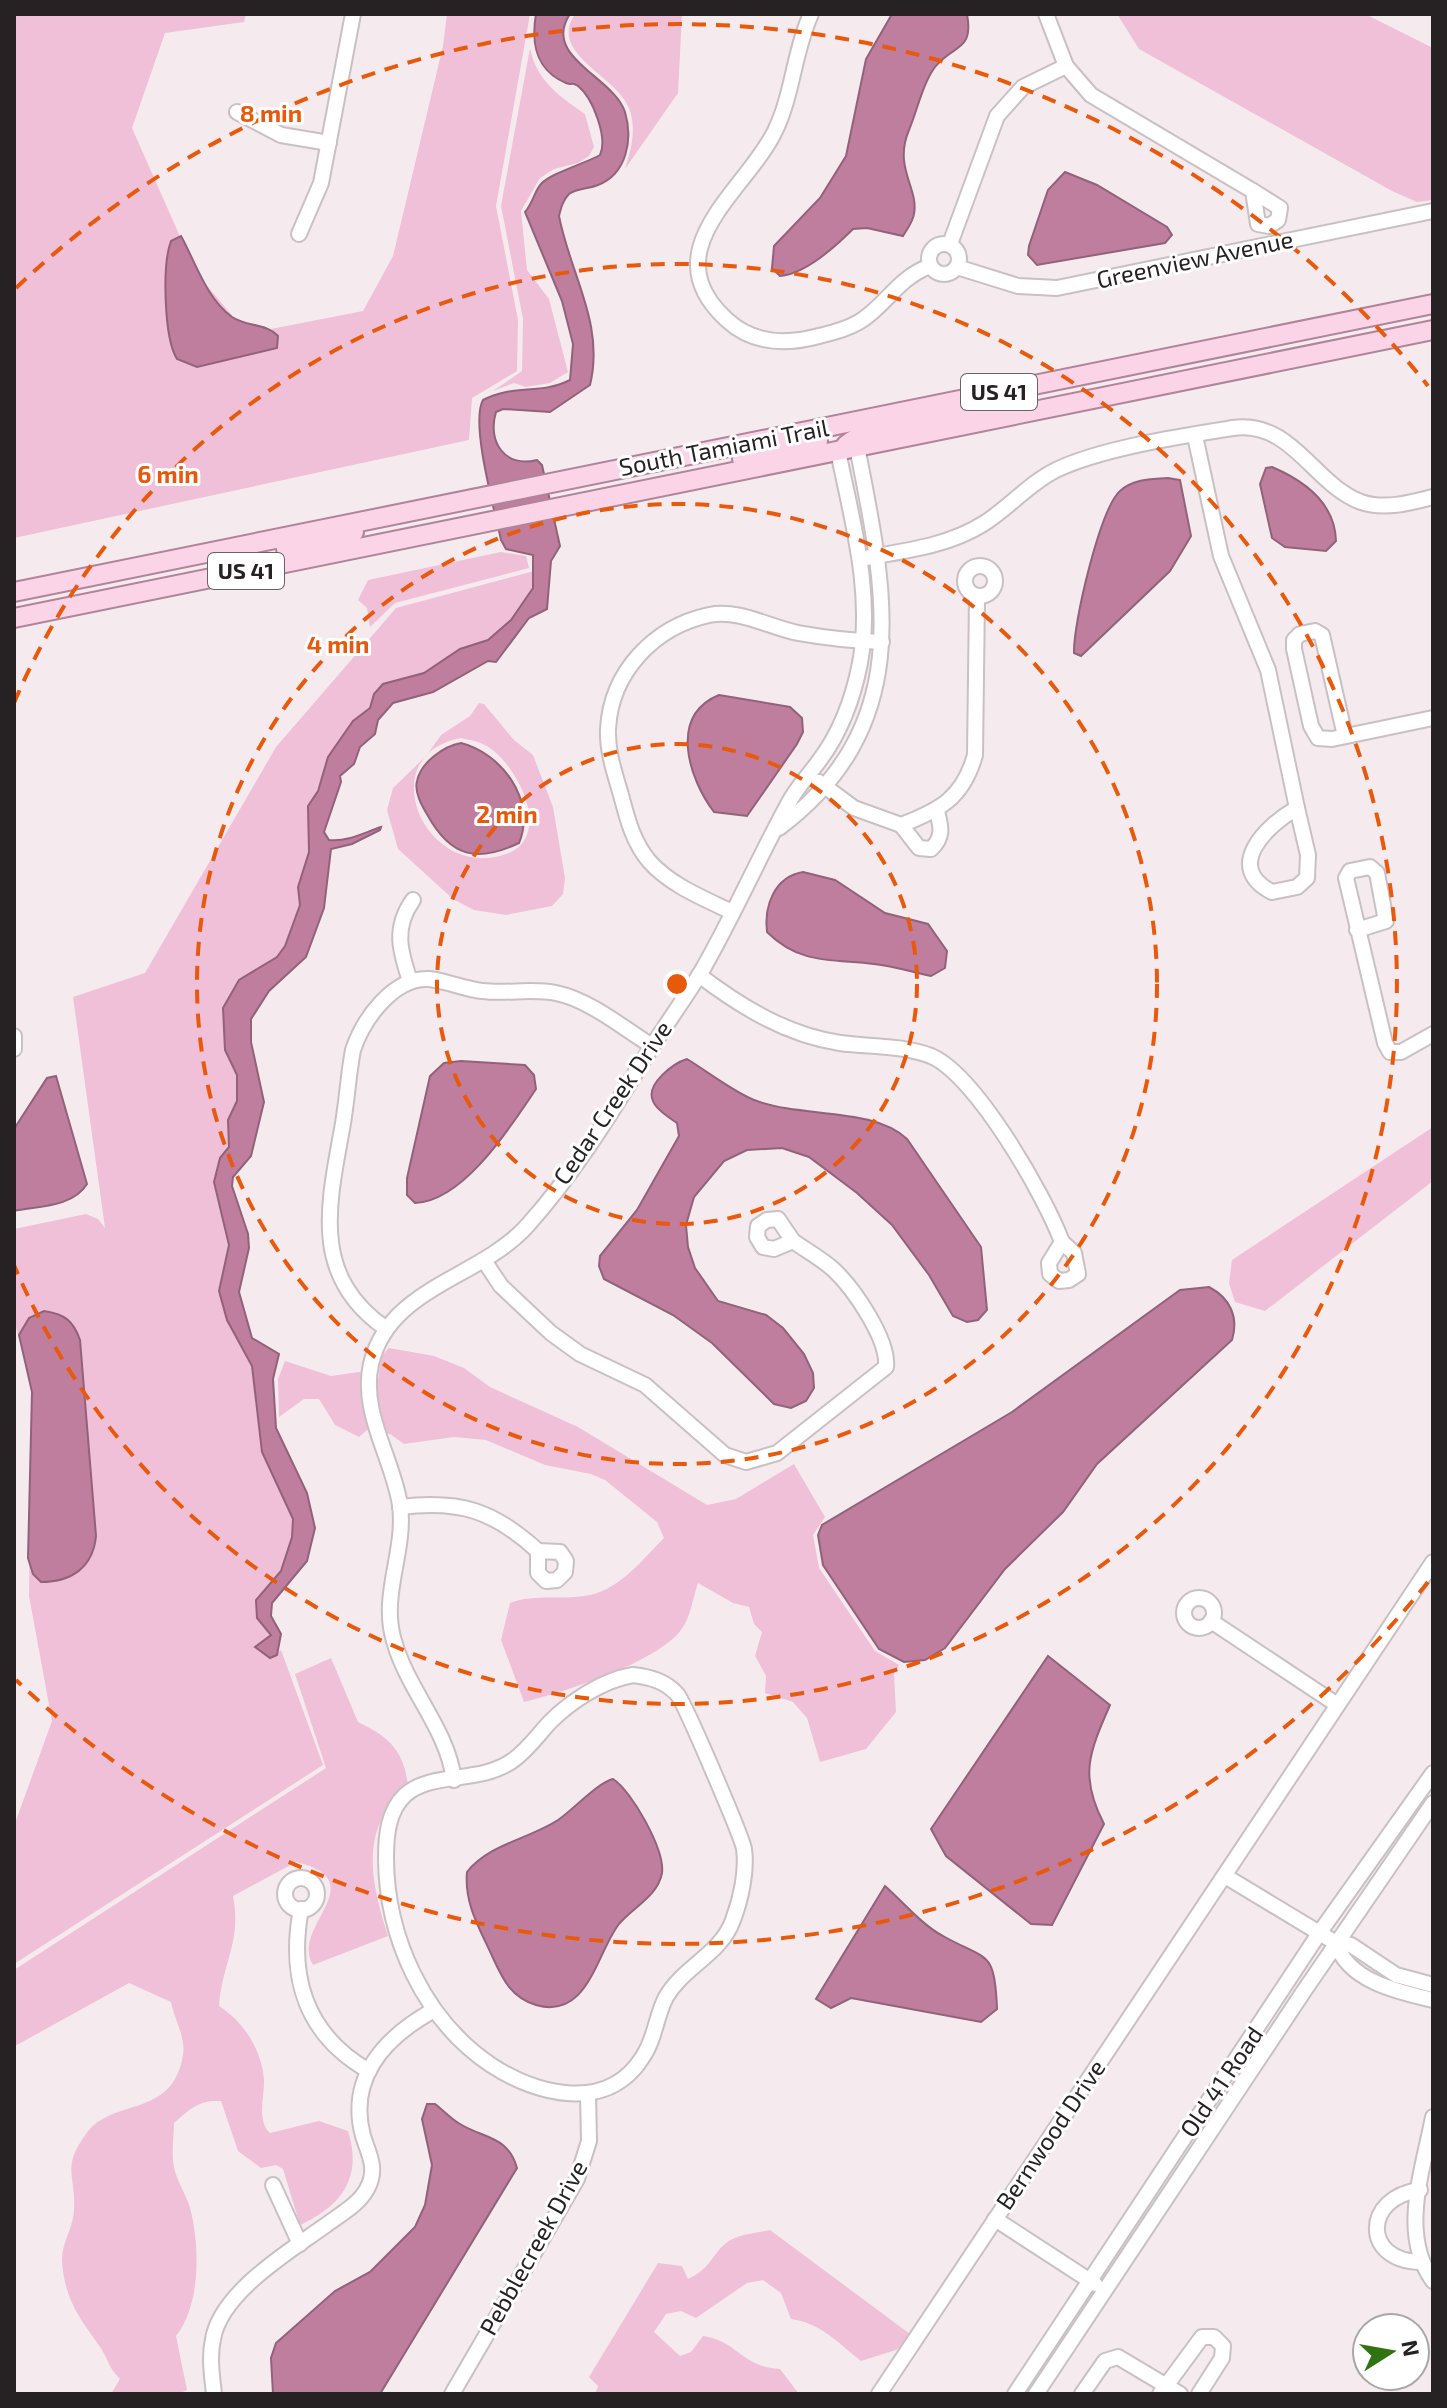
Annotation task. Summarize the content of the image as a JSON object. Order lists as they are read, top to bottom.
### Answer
{
  "streets": {
    "main road": ["US 41", "South Tamiami Trail"],
    "street": [
      "Greenview Avenue",
      "Cedar Creek Drive",
      "Old 41 Road",
      "Bernwood Drive",
      "Pebblecreek Drive"
    ]
  },
  "crossings": [
    ["South Tamiami Trail", "Cedar Creek Drive"]
  ],
  "north": "right",
  "rings": [
    "8 min",
    "6 min",
    "4 min",
    "2 min"
  ]
}
